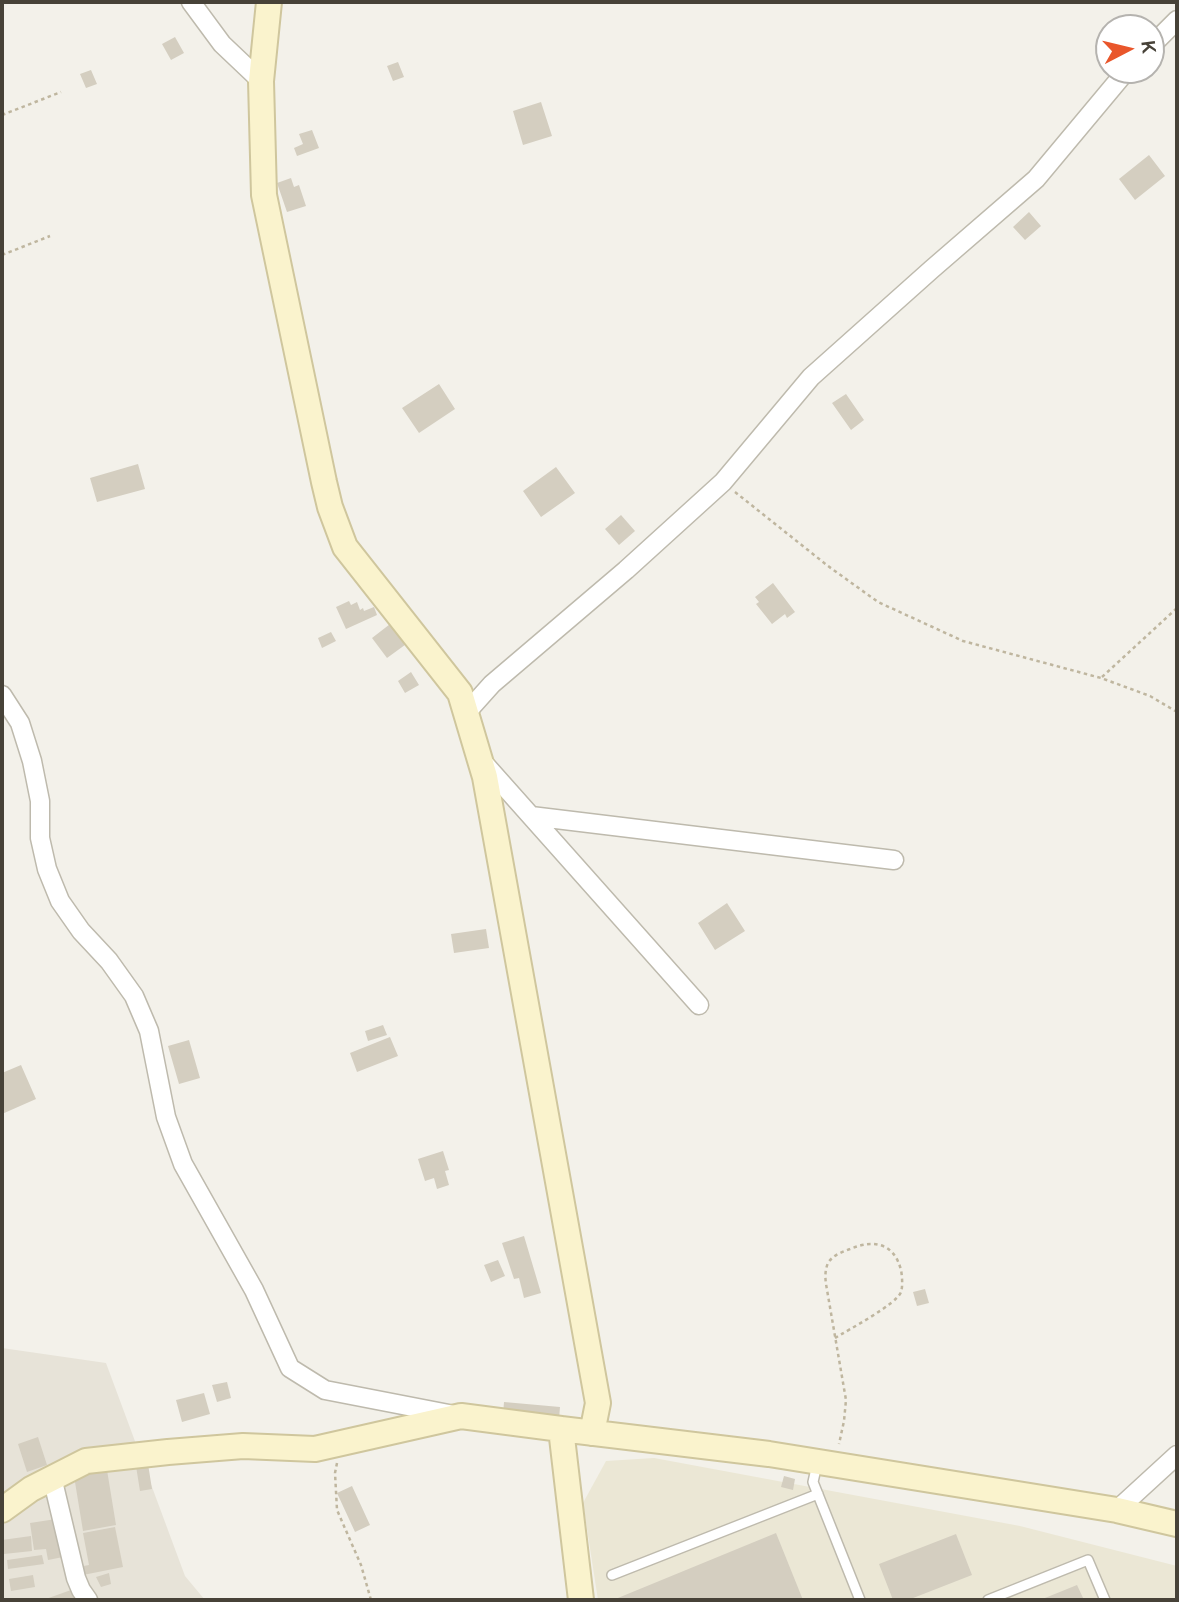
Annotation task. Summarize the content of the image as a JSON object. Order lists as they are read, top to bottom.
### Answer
{
  "north": "right"
}
